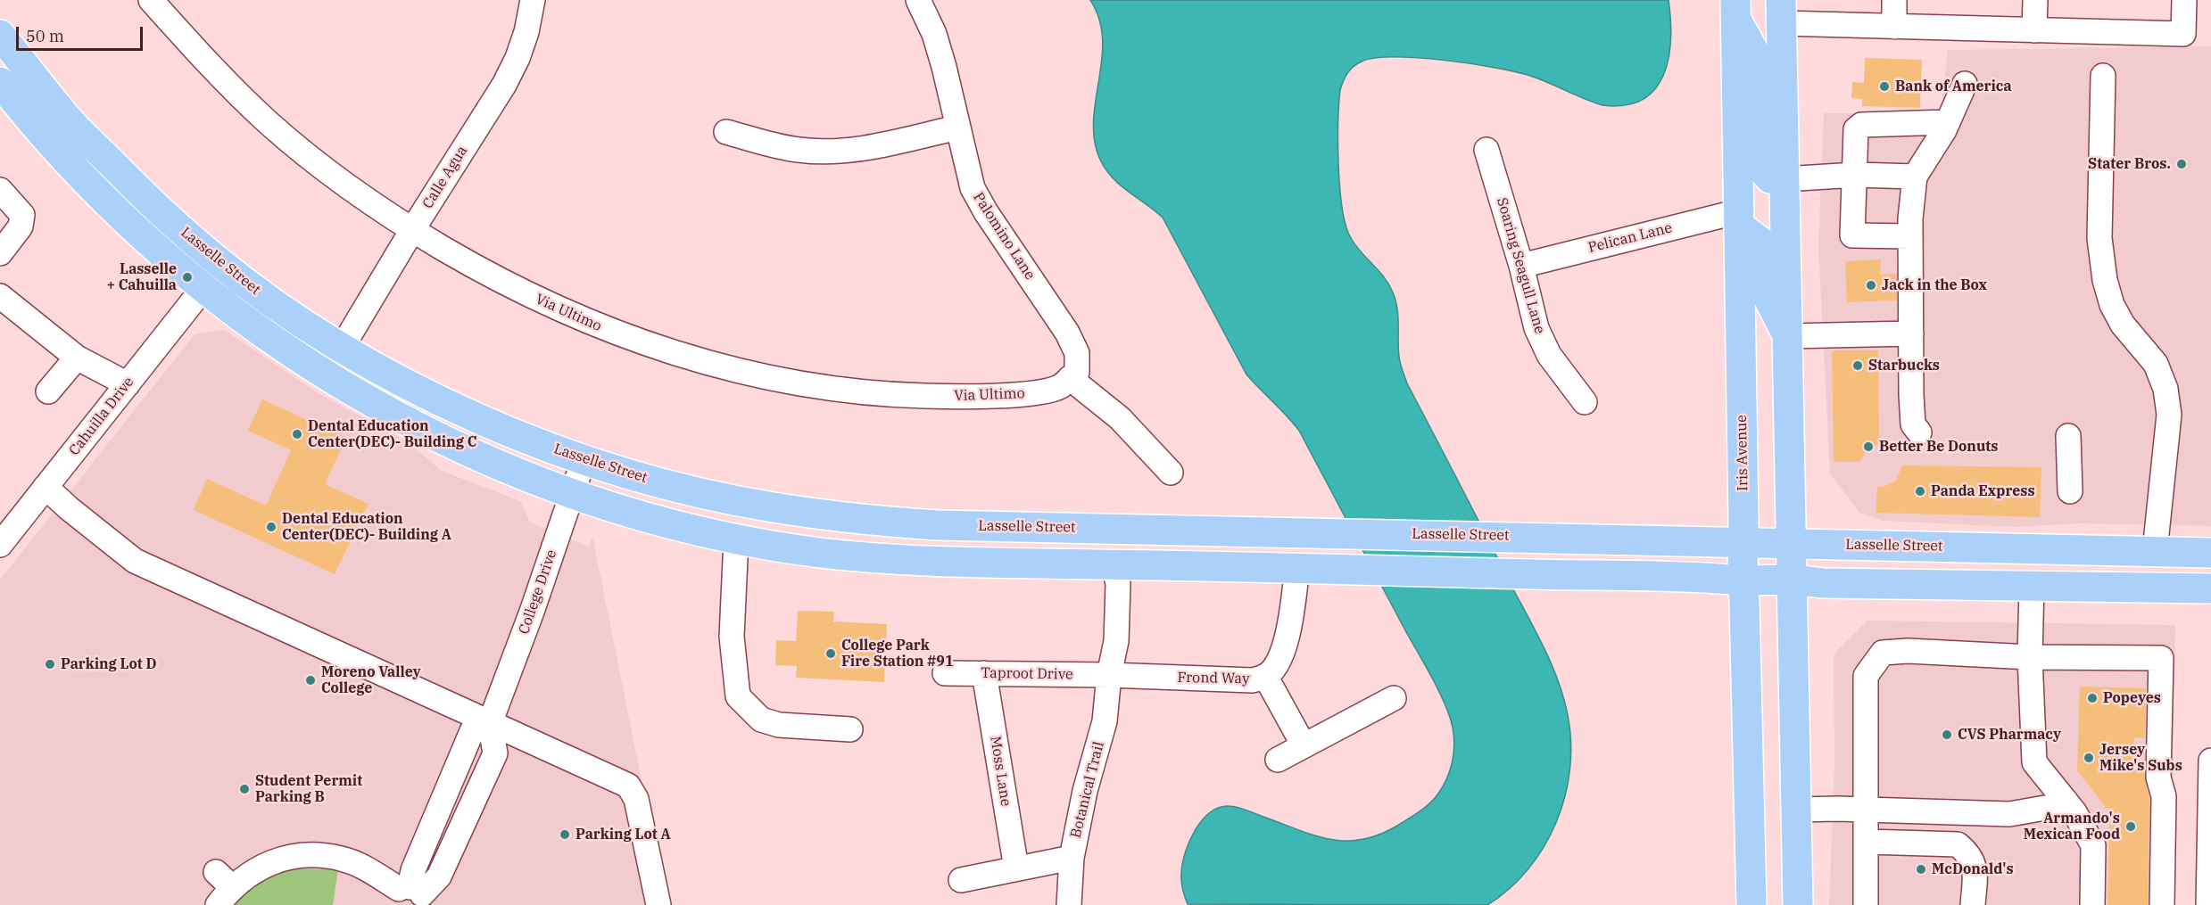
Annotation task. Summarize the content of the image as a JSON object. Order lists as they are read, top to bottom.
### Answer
{
  "streets": {
    "main road": ["Lasselle Street", "Iris Avenue"],
    "street": [
      "Calle Agua",
      "Palomino Lane",
      "Pelican Lane",
      "Soaring Seagull Lane",
      "Via Ultimo",
      "Cahuilla Drive",
      "College Drive",
      "Taproot Drive",
      "Frond Way",
      "Moss Lane",
      "Botanical Trail"
    ]
  },
  "crossings": [
    ["Calle Agua", "Lasselle Street"],
    ["Calle Agua", "Via Ultimo"],
    ["Palomino Lane", "Via Ultimo"],
    ["Pelican Lane", "Soaring Seagull Lane"],
    ["Pelican Lane", "Iris Avenue"],
    ["Lasselle Street", "Cahuilla Drive"],
    ["Lasselle Street", "Iris Avenue"],
    ["Lasselle Street", "College Drive"],
    ["Lasselle Street", "Frond Way"],
    ["Lasselle Street", "Botanical Trail"],
    ["Taproot Drive", "Frond Way"],
    ["Taproot Drive", "Moss Lane"],
    ["Taproot Drive", "Botanical Trail"],
    ["Frond Way", "Botanical Trail"]
  ],
  "places": [
    "Bank of America",
    "Stater Bros.",
    "Lasselle + Cahuilla",
    "Jack in the Box",
    "Starbucks",
    "Dental Education Center(DEC)- Building C",
    "Better Be Donuts",
    "Panda Express",
    "Dental Education Center(DEC)- Building A",
    "College Park Fire Station #91",
    "Parking Lot D",
    "Moreno Valley College",
    "Popeyes",
    "CVS Pharmacy",
    "Jersey Mike's Subs",
    "Student Permit Parking B",
    "Armando's Mexican Food",
    "Parking Lot A",
    "McDonald's"
  ],
  "scale_bar": "50 m"
}
